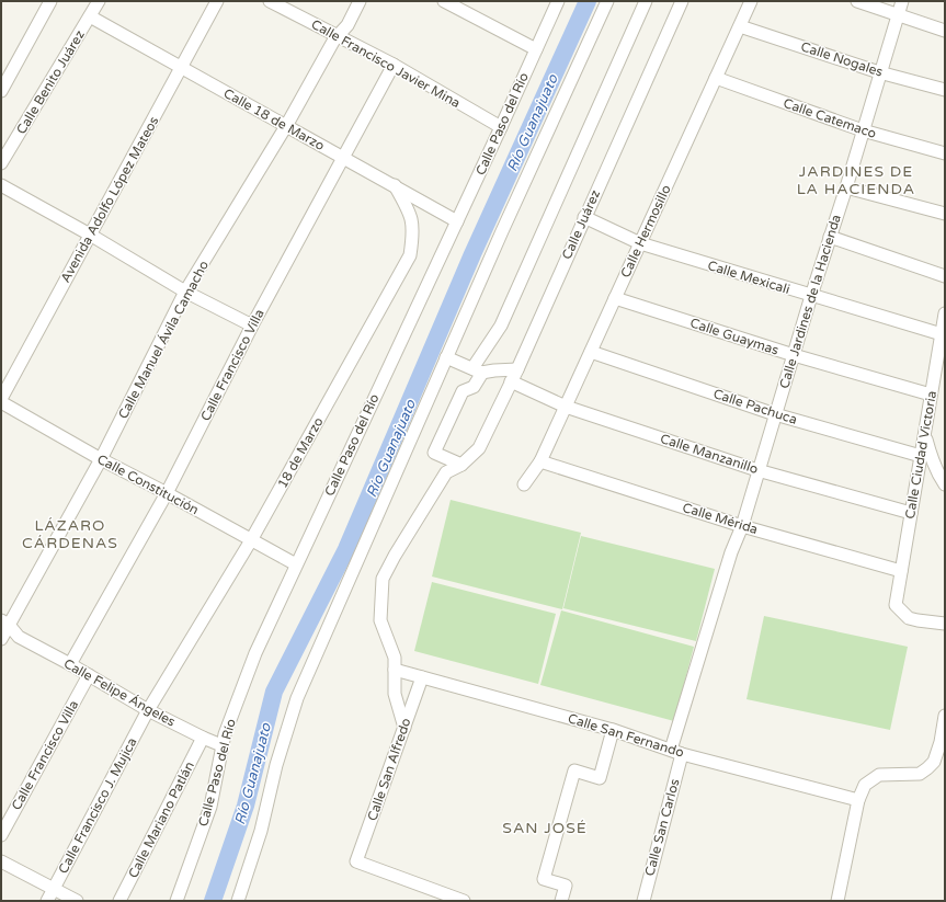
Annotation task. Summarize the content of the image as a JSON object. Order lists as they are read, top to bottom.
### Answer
{
  "streets": {
    "street": [
      "Calle Nogales",
      "Calle Francisco Javier Mina",
      "Calle Benito Juárez",
      "Calle Catemaco",
      "Calle 18 de Marzo",
      "Calle Paso del Río",
      "Avenida Adolfo López Mateos",
      "Calle Juárez",
      "Calle Hermosillo",
      "Calle Mexicali",
      "Calle Jardines de la Hacienda",
      "Calle Guaymas",
      "Calle Manuel Ávila Camacho",
      "Calle Francisco Villa",
      "Calle Pachuca",
      "18 de Marzo",
      "Calle Manzanillo",
      "Calle Ciudad Victoria",
      "Calle Constitución",
      "Calle Mérida",
      "Calle Felipe Ángeles",
      "Calle San Fernando",
      "Calle San Alfredo",
      "Calle Francisco J. Mujica",
      "Calle Mariano Patlán",
      "Calle San Carlos"
    ]
  },
  "crossings": [
    ["Calle Nogales", "Calle Hermosillo"],
    ["Calle Nogales", "Calle Jardines de la Hacienda"],
    ["Calle Francisco Javier Mina", "Calle Paso del Río"],
    ["Calle Francisco Javier Mina", "Calle Manuel Ávila Camacho"],
    ["Calle Francisco Javier Mina", "Calle Francisco Villa"],
    ["Calle Benito Juárez", "Calle 18 de Marzo"],
    ["Calle Catemaco", "Calle Hermosillo"],
    ["Calle Catemaco", "Calle Jardines de la Hacienda"],
    ["Calle 18 de Marzo", "Calle Paso del Río"],
    ["Calle 18 de Marzo", "Avenida Adolfo López Mateos"],
    ["Calle 18 de Marzo", "Calle Manuel Ávila Camacho"],
    ["Calle 18 de Marzo", "Calle Francisco Villa"],
    ["Calle 18 de Marzo", "18 de Marzo"],
    ["Calle Paso del Río", "Calle Constitución"],
    ["Calle Paso del Río", "Calle Felipe Ángeles"],
    ["Calle Juárez", "Calle Mexicali"],
    ["Calle Juárez", "Calle Manzanillo"],
    ["Calle Juárez", "Calle San Fernando"],
    ["Calle Juárez", "Calle San Alfredo"],
    ["Calle Hermosillo", "Calle Mexicali"],
    ["Calle Hermosillo", "Calle Guaymas"],
    ["Calle Hermosillo", "Calle Pachuca"],
    ["Calle Hermosillo", "Calle Manzanillo"],
    ["Calle Hermosillo", "Calle Mérida"],
    ["Calle Mexicali", "Calle Jardines de la Hacienda"],
    ["Calle Mexicali", "Calle Ciudad Victoria"],
    ["Calle Jardines de la Hacienda", "Calle Guaymas"],
    ["Calle Jardines de la Hacienda", "Calle Pachuca"],
    ["Calle Jardines de la Hacienda", "Calle Manzanillo"],
    ["Calle Jardines de la Hacienda", "Calle Mérida"],
    ["Calle Jardines de la Hacienda", "Calle San Carlos"],
    ["Calle Guaymas", "Calle Ciudad Victoria"],
    ["Calle Manuel Ávila Camacho", "Calle Constitución"],
    ["Calle Manuel Ávila Camacho", "Calle Felipe Ángeles"],
    ["Calle Francisco Villa", "Calle Constitución"],
    ["Calle Francisco Villa", "Calle Felipe Ángeles"],
    ["Calle Pachuca", "Calle Ciudad Victoria"],
    ["18 de Marzo", "Calle Constitución"],
    ["18 de Marzo", "Calle Felipe Ángeles"],
    ["18 de Marzo", "Calle Francisco J. Mujica"],
    ["Calle Manzanillo", "Calle Ciudad Victoria"],
    ["Calle Ciudad Victoria", "Calle Mérida"],
    ["Calle Felipe Ángeles", "Calle Francisco J. Mujica"],
    ["Calle Felipe Ángeles", "Calle Mariano Patlán"],
    ["Calle San Fernando", "Calle San Alfredo"],
    ["Calle San Fernando", "Calle San Carlos"]
  ],
  "districts": ["JARDINES DE LA HACIENDA", "LÁZARO CÁRDENAS", "SAN JOSÉ"],
  "water": ["Río Guanajuato"]
}
